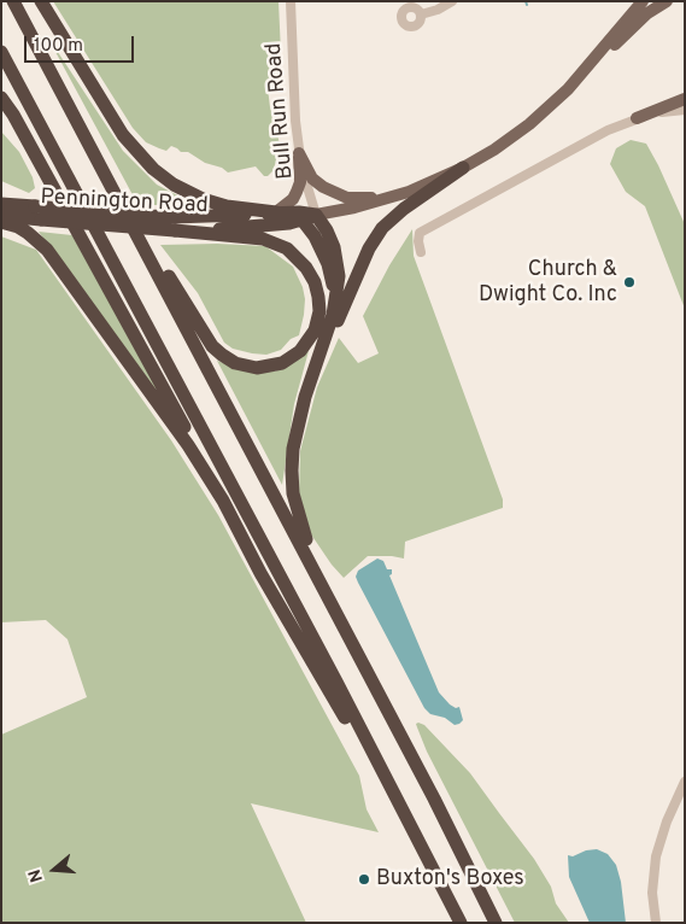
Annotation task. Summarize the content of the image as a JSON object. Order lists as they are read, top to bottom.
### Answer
{
  "streets": {
    "highway": ["Pennington Road"],
    "street": ["Bull Run Road"]
  },
  "crossings": [
    ["Bull Run Road", "Pennington Road"]
  ],
  "places": ["Church & Dwight Co. Inc", "Buxton's Boxes"],
  "scale_bar": "100 m",
  "north": "left"
}
